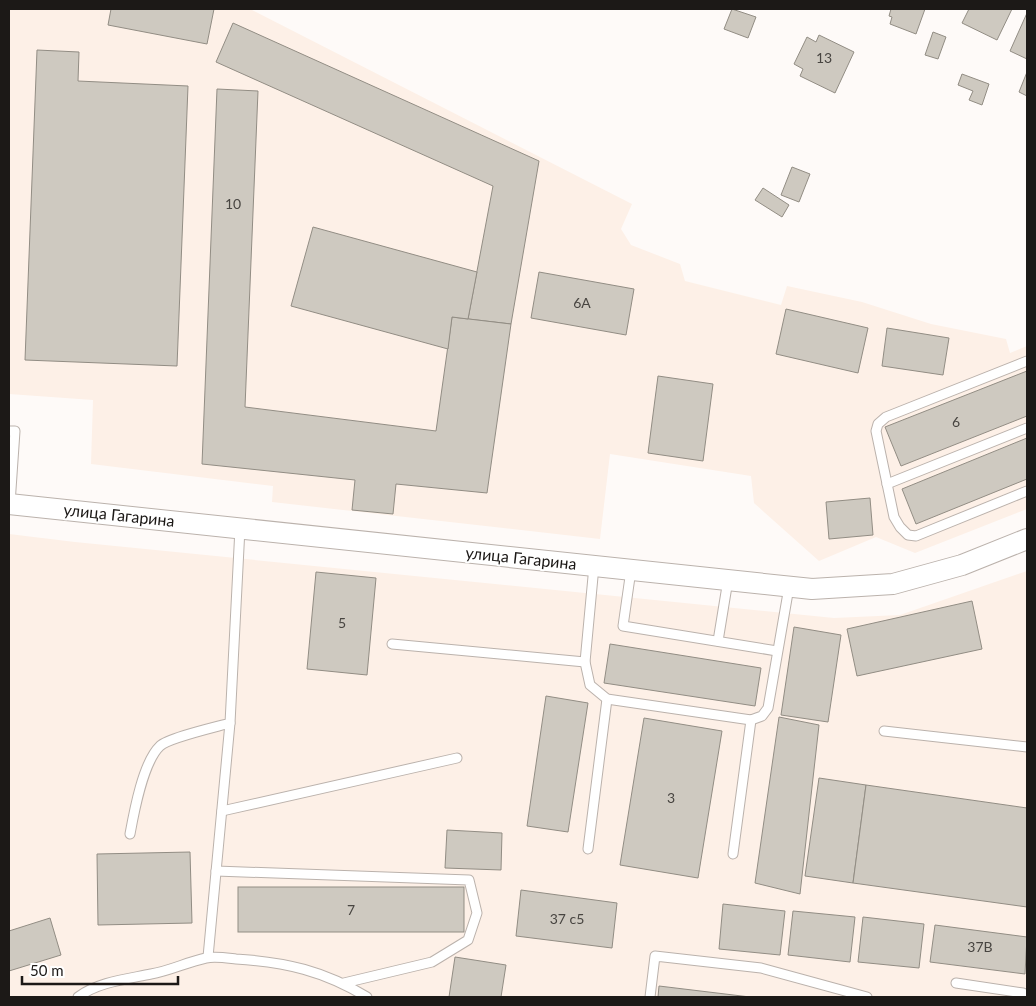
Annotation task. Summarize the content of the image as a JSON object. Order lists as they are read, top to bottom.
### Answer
{
  "streets": {
    "street": ["улица Гагарина"]
  },
  "house_numbers": [
    "13",
    "10",
    "6А",
    "6",
    "5",
    "3",
    "7",
    "37 c5",
    "37В"
  ],
  "scale_bar": "50 m"
}
